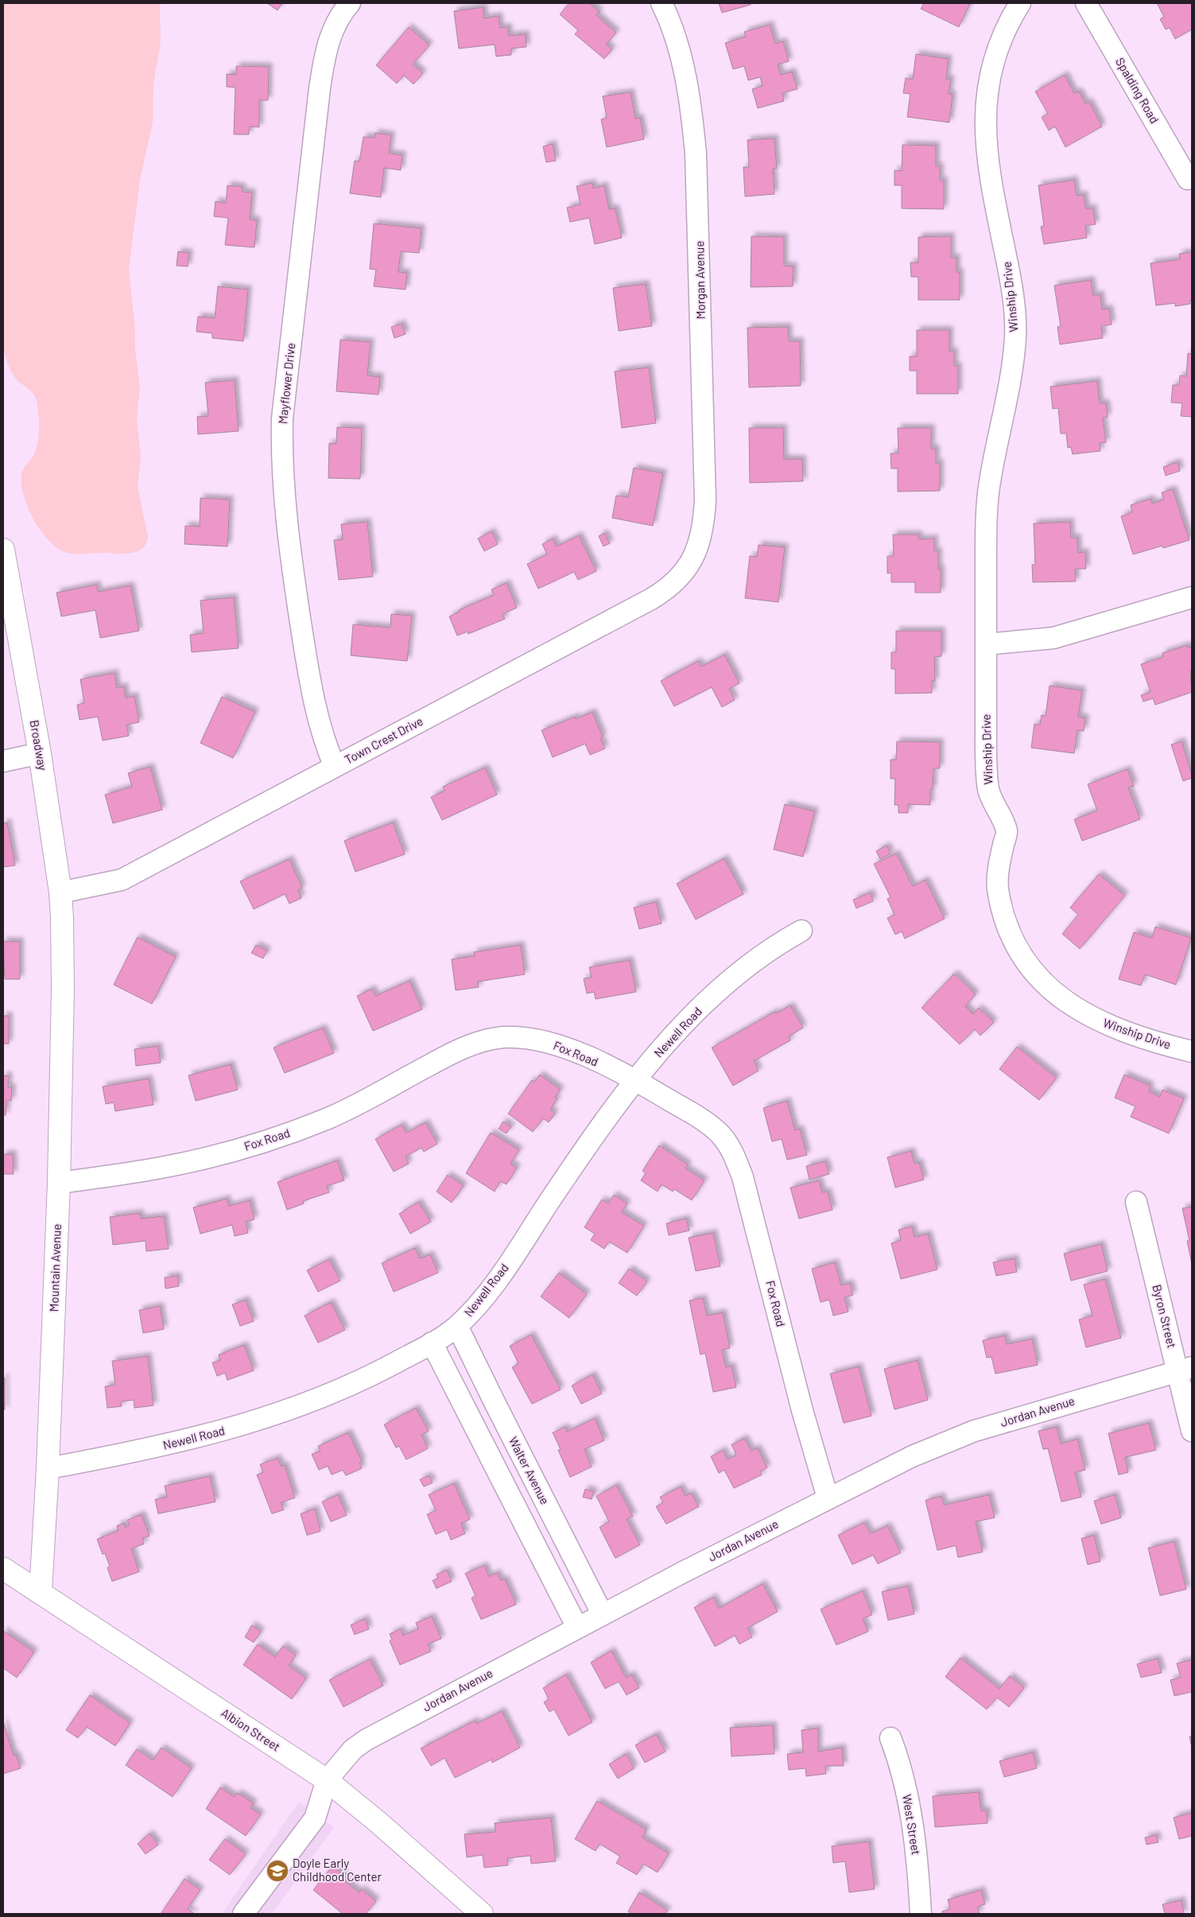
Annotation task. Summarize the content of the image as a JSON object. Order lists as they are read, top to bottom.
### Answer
{
  "streets": {
    "main road": ["Broadway", "Mountain Avenue", "Albion Street"],
    "street": [
      "Spalding Road",
      "Morgan Avenue",
      "Winship Drive",
      "Mayflower Drive",
      "Town Crest Drive",
      "Newell Road",
      "Fox Road",
      "Byron Street",
      "Jordan Avenue",
      "Walter Avenue",
      "West Street"
    ]
  },
  "crossings": [
    ["Morgan Avenue", "Town Crest Drive"],
    ["Mayflower Drive", "Town Crest Drive"],
    ["Town Crest Drive", "Broadway"],
    ["Broadway", "Mountain Avenue"],
    ["Newell Road", "Fox Road"],
    ["Newell Road", "Mountain Avenue"],
    ["Newell Road", "Walter Avenue"],
    ["Fox Road", "Mountain Avenue"],
    ["Fox Road", "Jordan Avenue"],
    ["Mountain Avenue", "Albion Street"],
    ["Byron Street", "Jordan Avenue"],
    ["Jordan Avenue", "Walter Avenue"],
    ["Jordan Avenue", "Albion Street"]
  ],
  "places": {
    "school or university": ["Doyle Early Childhood Center"]
  }
}
